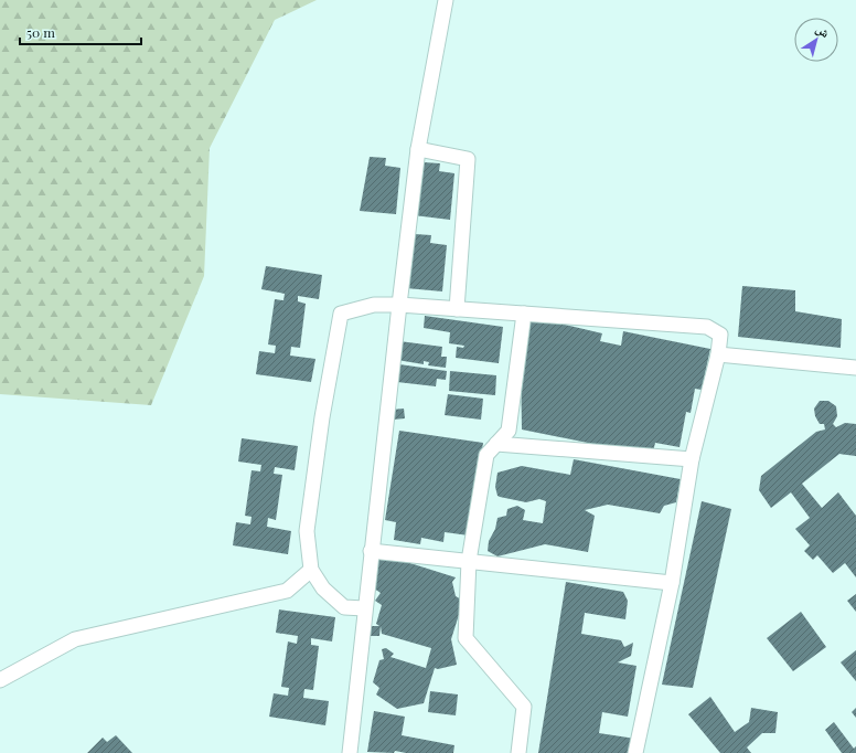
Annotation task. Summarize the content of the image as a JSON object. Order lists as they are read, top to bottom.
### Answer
{
  "scale_bar": "50 m",
  "north": "top right"
}
